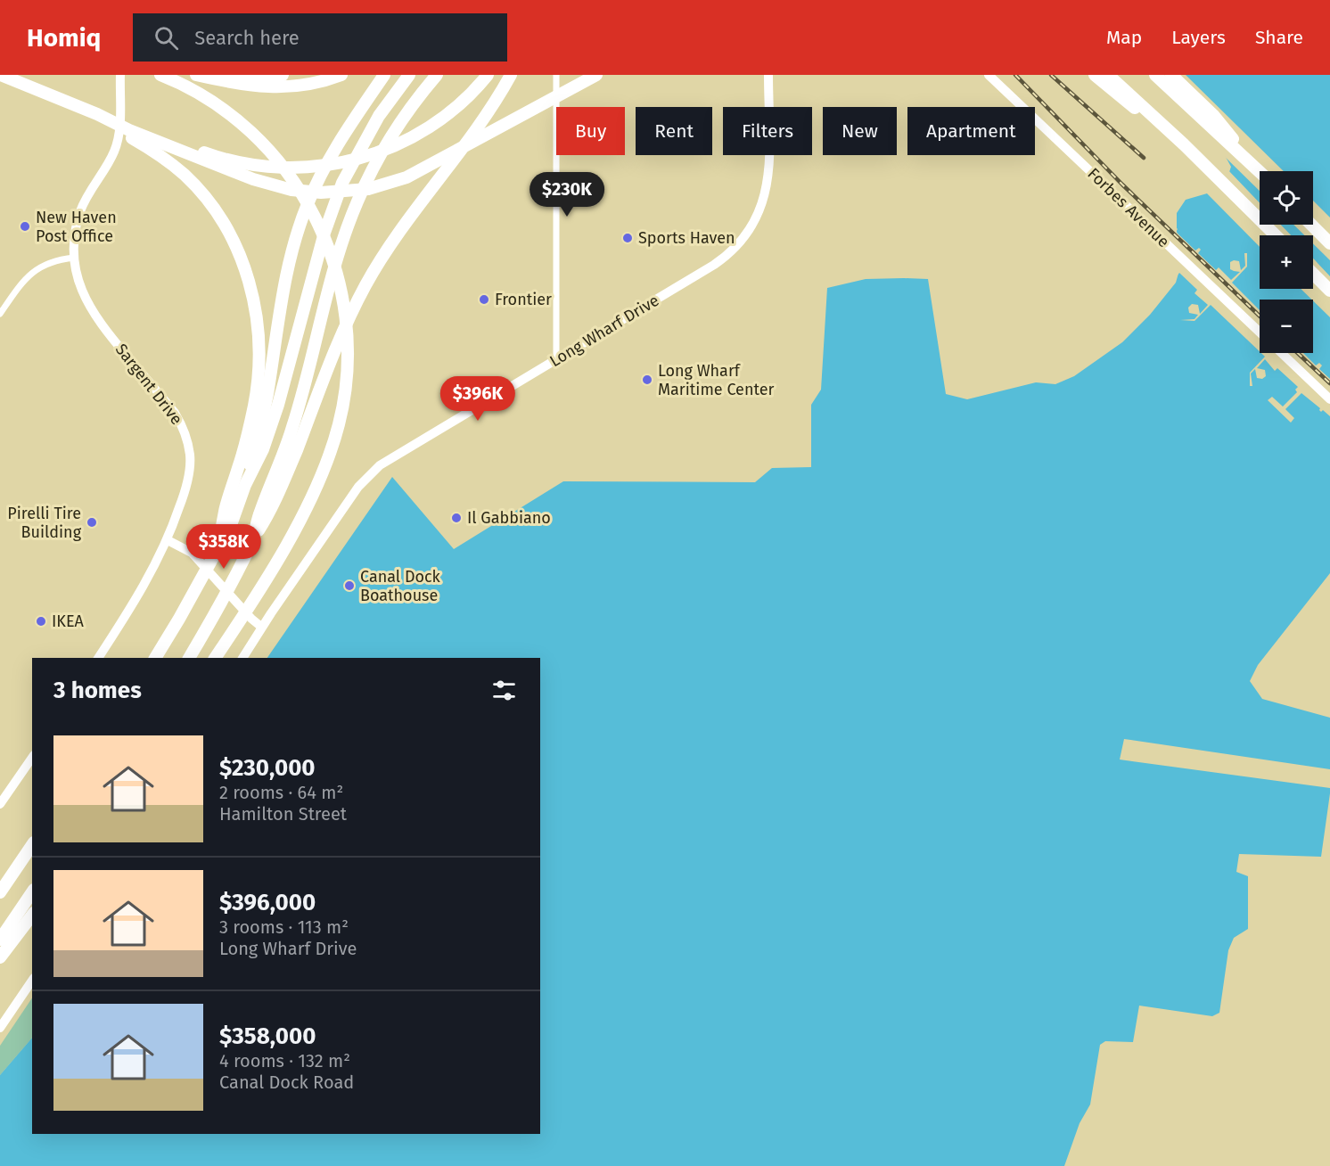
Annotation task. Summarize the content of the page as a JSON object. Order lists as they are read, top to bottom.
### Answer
{
  "streets": {
    "main road": ["Forbes Avenue", "Long Wharf Drive", "Sargent Drive"]
  },
  "places": [
    "New Haven Post Office",
    "Sports Haven",
    "Frontier",
    "Long Wharf Maritime Center",
    "Il Gabbiano",
    "Pirelli Tire Building",
    "Canal Dock Boathouse",
    "IKEA"
  ],
  "page": {
    "header": "Homiq",
    "search": "Search here",
    "nav": ["Map", "Layers", "Share"],
    "chip": [
      "Buy",
      "Rent",
      "Filters",
      "New",
      "Apartment"
    ],
    "map_buttons": ["+", "−"],
    "price": ["$230K", "$396K", "$358K"],
    "heading": "3 homes",
    "list": [
      {
        "name": "$230,000",
        "note": "2 rooms · 64 m² · Hamilton Street"
      },
      {
        "name": "$396,000",
        "note": "3 rooms · 113 m² · Long Wharf Drive"
      },
      {
        "name": "$358,000",
        "note": "4 rooms · 132 m² · Canal Dock Road"
      }
    ]
  }
}
